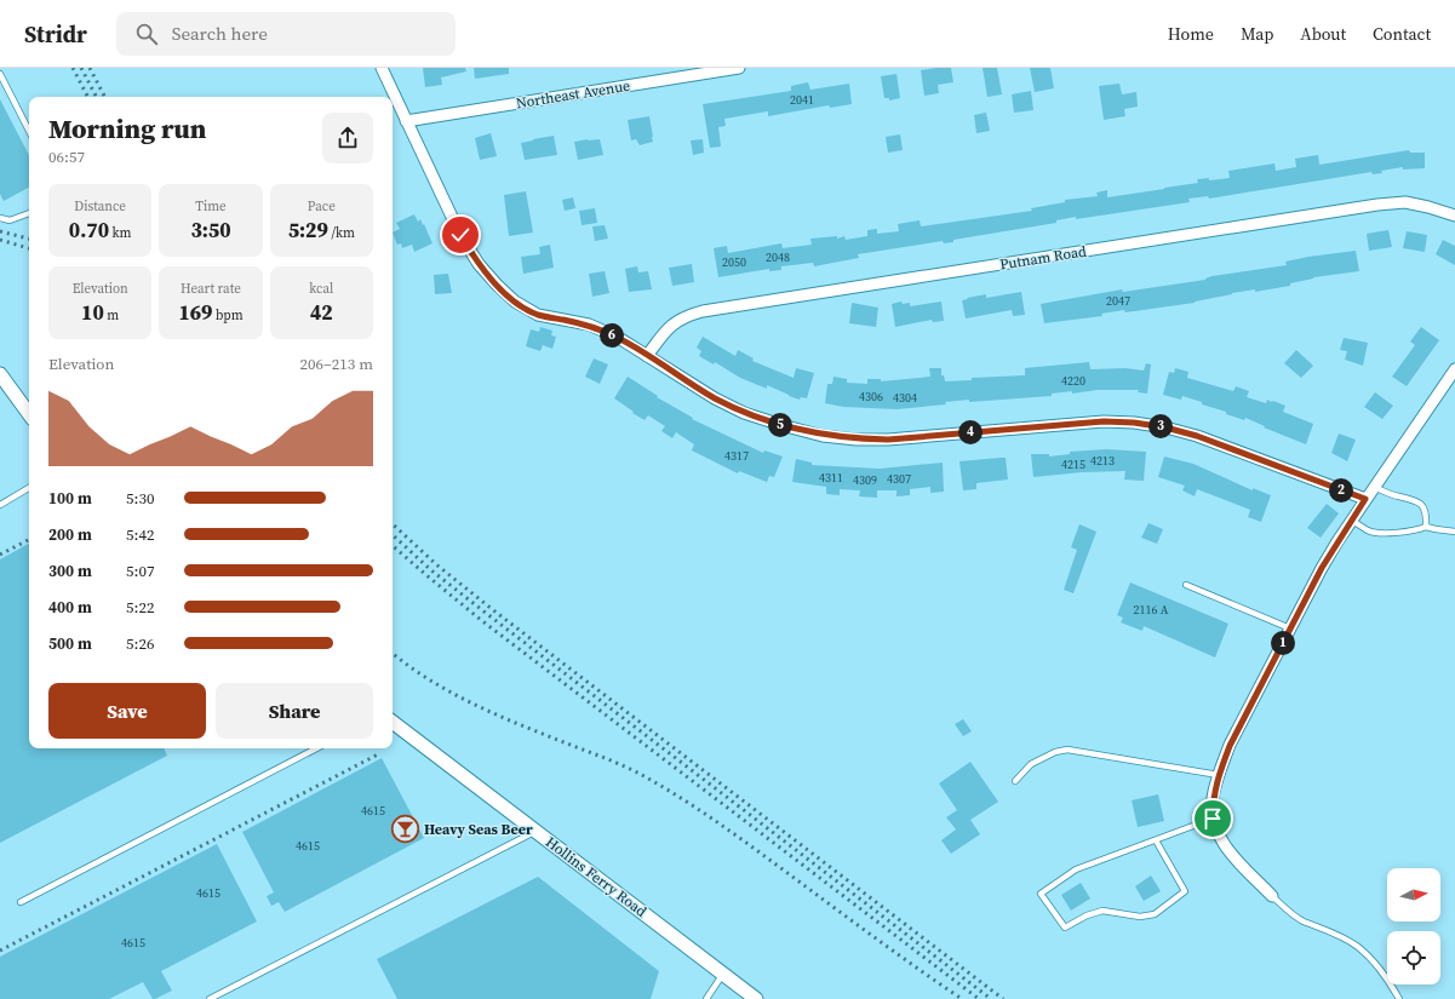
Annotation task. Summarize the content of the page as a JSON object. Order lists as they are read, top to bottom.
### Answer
{
  "streets": {
    "street": ["Northeast Avenue", "Putnam Road", "Hollins Ferry Road"]
  },
  "places": {
    "bar": ["Heavy Seas Beer"]
  },
  "house_numbers": [
    "2041",
    "2048",
    "2050",
    "2047",
    "4220",
    "4306",
    "4304",
    "4317",
    "4213",
    "4215",
    "4311",
    "4307",
    "4309",
    "2116 A",
    "4615",
    "4615",
    "4615",
    "4615"
  ],
  "north": "right",
  "page": {
    "header": "Stridr",
    "search": "Search here",
    "nav": [
      "Home",
      "Map",
      "About",
      "Contact"
    ],
    "heading": ["Morning run", "06:57"],
    "stats": [
      ["Distance", "0.70 km"],
      ["Time", "3:50"],
      ["Pace", "5:29 /km"],
      ["Elevation", "10 m"],
      ["Heart rate", "169 bpm"],
      ["kcal", "42"]
    ],
    "pins": [
      "6",
      "5",
      "3",
      "4",
      "2",
      "1"
    ],
    "chart": ["Elevation", "206–213 m"],
    "list": [
      {
        "name": "100 m",
        "note": "5:30"
      },
      {
        "name": "200 m",
        "note": "5:42"
      },
      {
        "name": "300 m",
        "note": "5:07"
      },
      {
        "name": "400 m",
        "note": "5:22"
      },
      {
        "name": "500 m",
        "note": "5:26"
      }
    ],
    "buttons": ["Save", "Share"]
  }
}
